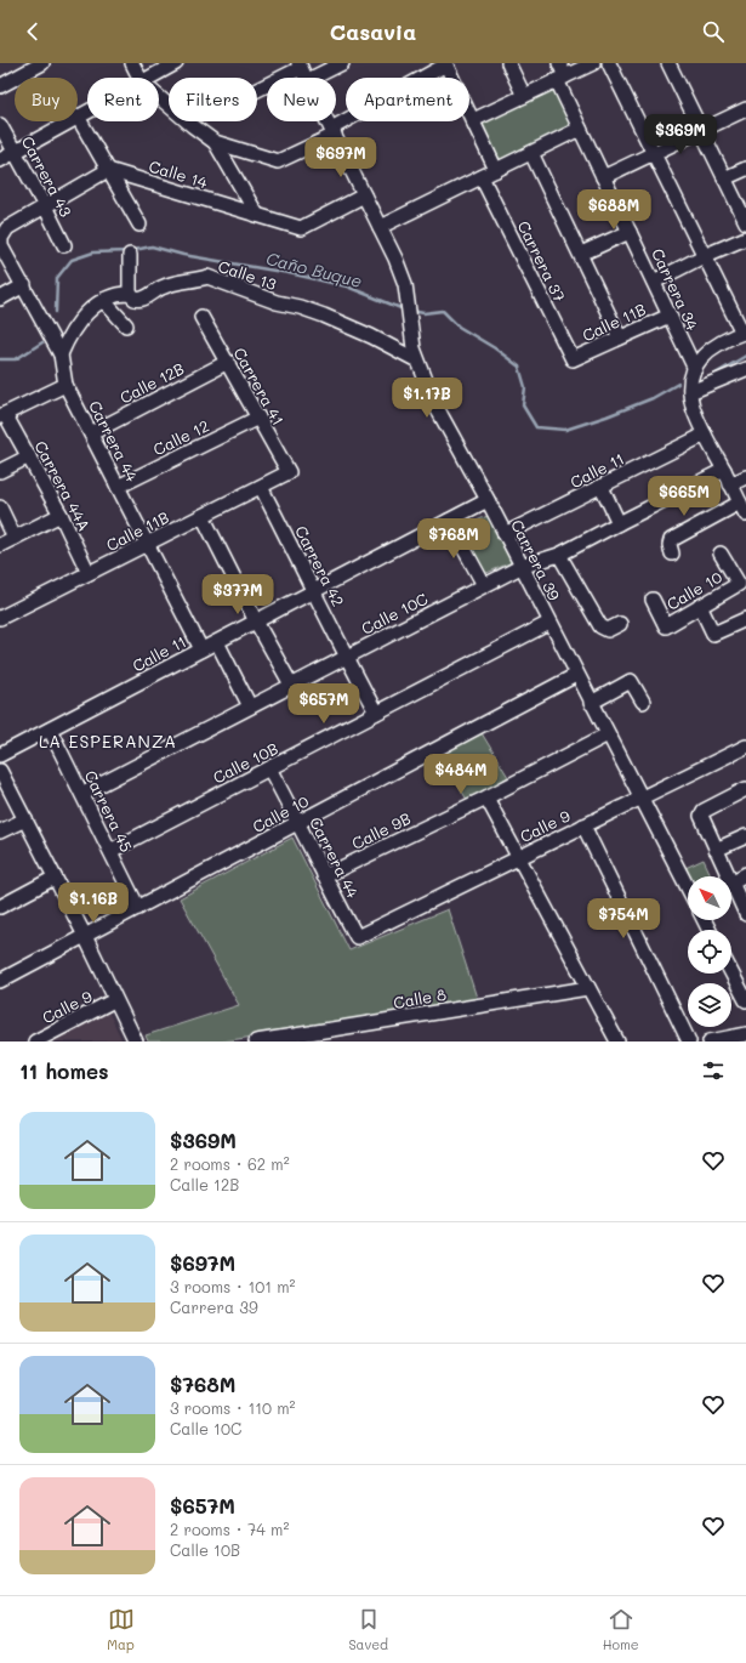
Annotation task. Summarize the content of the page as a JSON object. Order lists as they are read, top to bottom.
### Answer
{
  "streets": {
    "street": [
      "Calle 14",
      "Carrera 43",
      "Carrera 37",
      "Calle 13",
      "Carrera 34",
      "Calle 11B",
      "Calle 12B",
      "Carrera 41",
      "Calle 12",
      "Carrera 44",
      "Calle 11",
      "Carrera 44A",
      "Carrera 39",
      "Carrera 42",
      "Calle 10",
      "Calle 10C",
      "Calle 10B",
      "Carrera 45",
      "Calle 9",
      "Calle 9B",
      "Calle 8"
    ]
  },
  "crossings": [
    ["Calle 14", "Carrera 39"],
    ["Carrera 37", "Calle 11B"],
    ["Calle 13", "Carrera 44"],
    ["Calle 13", "Carrera 39"],
    ["Carrera 34", "Calle 11B"],
    ["Calle 11B", "Carrera 41"],
    ["Calle 11B", "Carrera 44"],
    ["Calle 11B", "Carrera 44A"],
    ["Calle 11B", "Carrera 42"],
    ["Calle 12B", "Carrera 41"],
    ["Calle 12B", "Carrera 44"],
    ["Carrera 41", "Calle 12"],
    ["Calle 12", "Carrera 44"],
    ["Carrera 44", "Calle 11"],
    ["Carrera 44", "Calle 10"],
    ["Carrera 44", "Calle 10B"],
    ["Carrera 44", "Calle 9"],
    ["Carrera 44", "Calle 9B"],
    ["Calle 11", "Carrera 39"],
    ["Calle 11", "Carrera 42"],
    ["Calle 11", "Carrera 45"],
    ["Carrera 39", "Calle 10"],
    ["Carrera 39", "Calle 10C"],
    ["Carrera 39", "Calle 10B"],
    ["Carrera 39", "Calle 9"],
    ["Carrera 39", "Calle 9B"],
    ["Carrera 42", "Calle 10C"],
    ["Carrera 42", "Calle 10B"],
    ["Calle 10", "Carrera 45"],
    ["Calle 10C", "Carrera 45"],
    ["Calle 10B", "Carrera 45"]
  ],
  "districts": ["LA ESPERANZA"],
  "water": ["Caño Buque"],
  "north": "top left",
  "page": {
    "header": "Casavia",
    "chip": [
      "Buy",
      "Rent",
      "Filters",
      "New",
      "Apartment"
    ],
    "price": [
      "$369M",
      "$697M",
      "$688M",
      "$1.17B",
      "$665M",
      "$768M",
      "$377M",
      "$657M",
      "$484M",
      "$1.16B",
      "$754M"
    ],
    "heading": "11 homes",
    "list": [
      {
        "name": "$369M",
        "note": "2 rooms · 62 m² · Calle 12B"
      },
      {
        "name": "$697M",
        "note": "3 rooms · 101 m² · Carrera 39"
      },
      {
        "name": "$768M",
        "note": "3 rooms · 110 m² · Calle 10C"
      },
      {
        "name": "$657M",
        "note": "2 rooms · 74 m² · Calle 10B"
      }
    ],
    "tabs": ["Map", "Saved", "Home"]
  }
}
